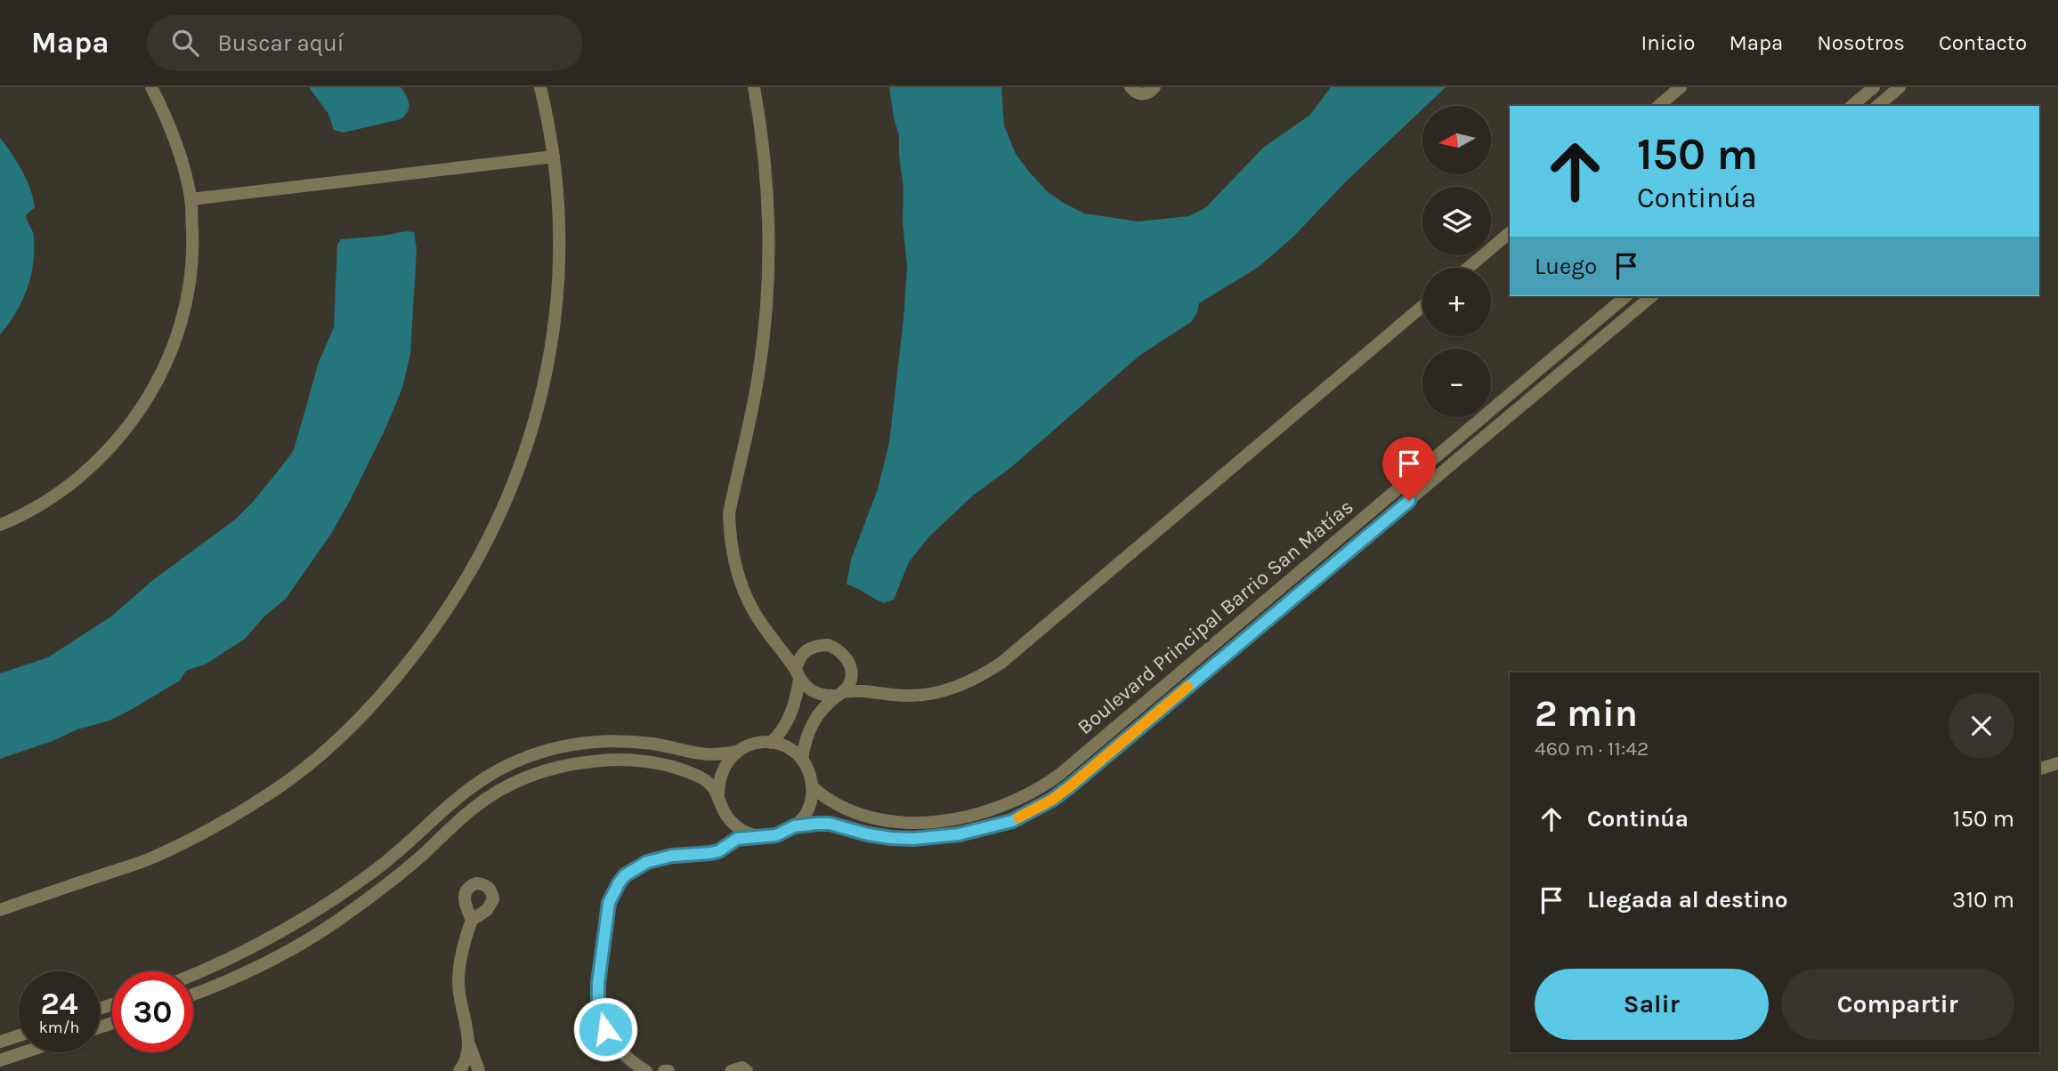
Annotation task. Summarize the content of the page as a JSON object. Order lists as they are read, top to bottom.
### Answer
{
  "streets": {
    "street": ["Boulevard Principal Barrio San Matías"]
  },
  "north": "left",
  "page": {
    "header": "Mapa",
    "search": "Buscar aquí",
    "nav": [
      "Inicio",
      "Mapa",
      "Nosotros",
      "Contacto"
    ],
    "map_buttons": ["+", "−"],
    "turn": ["150 m", "Continúa"],
    "then": "Luego",
    "heading": ["2 min", "460 m · 11:42"],
    "list": [
      {
        "name": "Continúa",
        "value": "150 m"
      },
      {
        "name": "Llegada al destino",
        "value": "310 m"
      }
    ],
    "buttons": ["Salir", "Compartir"],
    "speed": "24 km/h",
    "limit": "30"
  }
}
